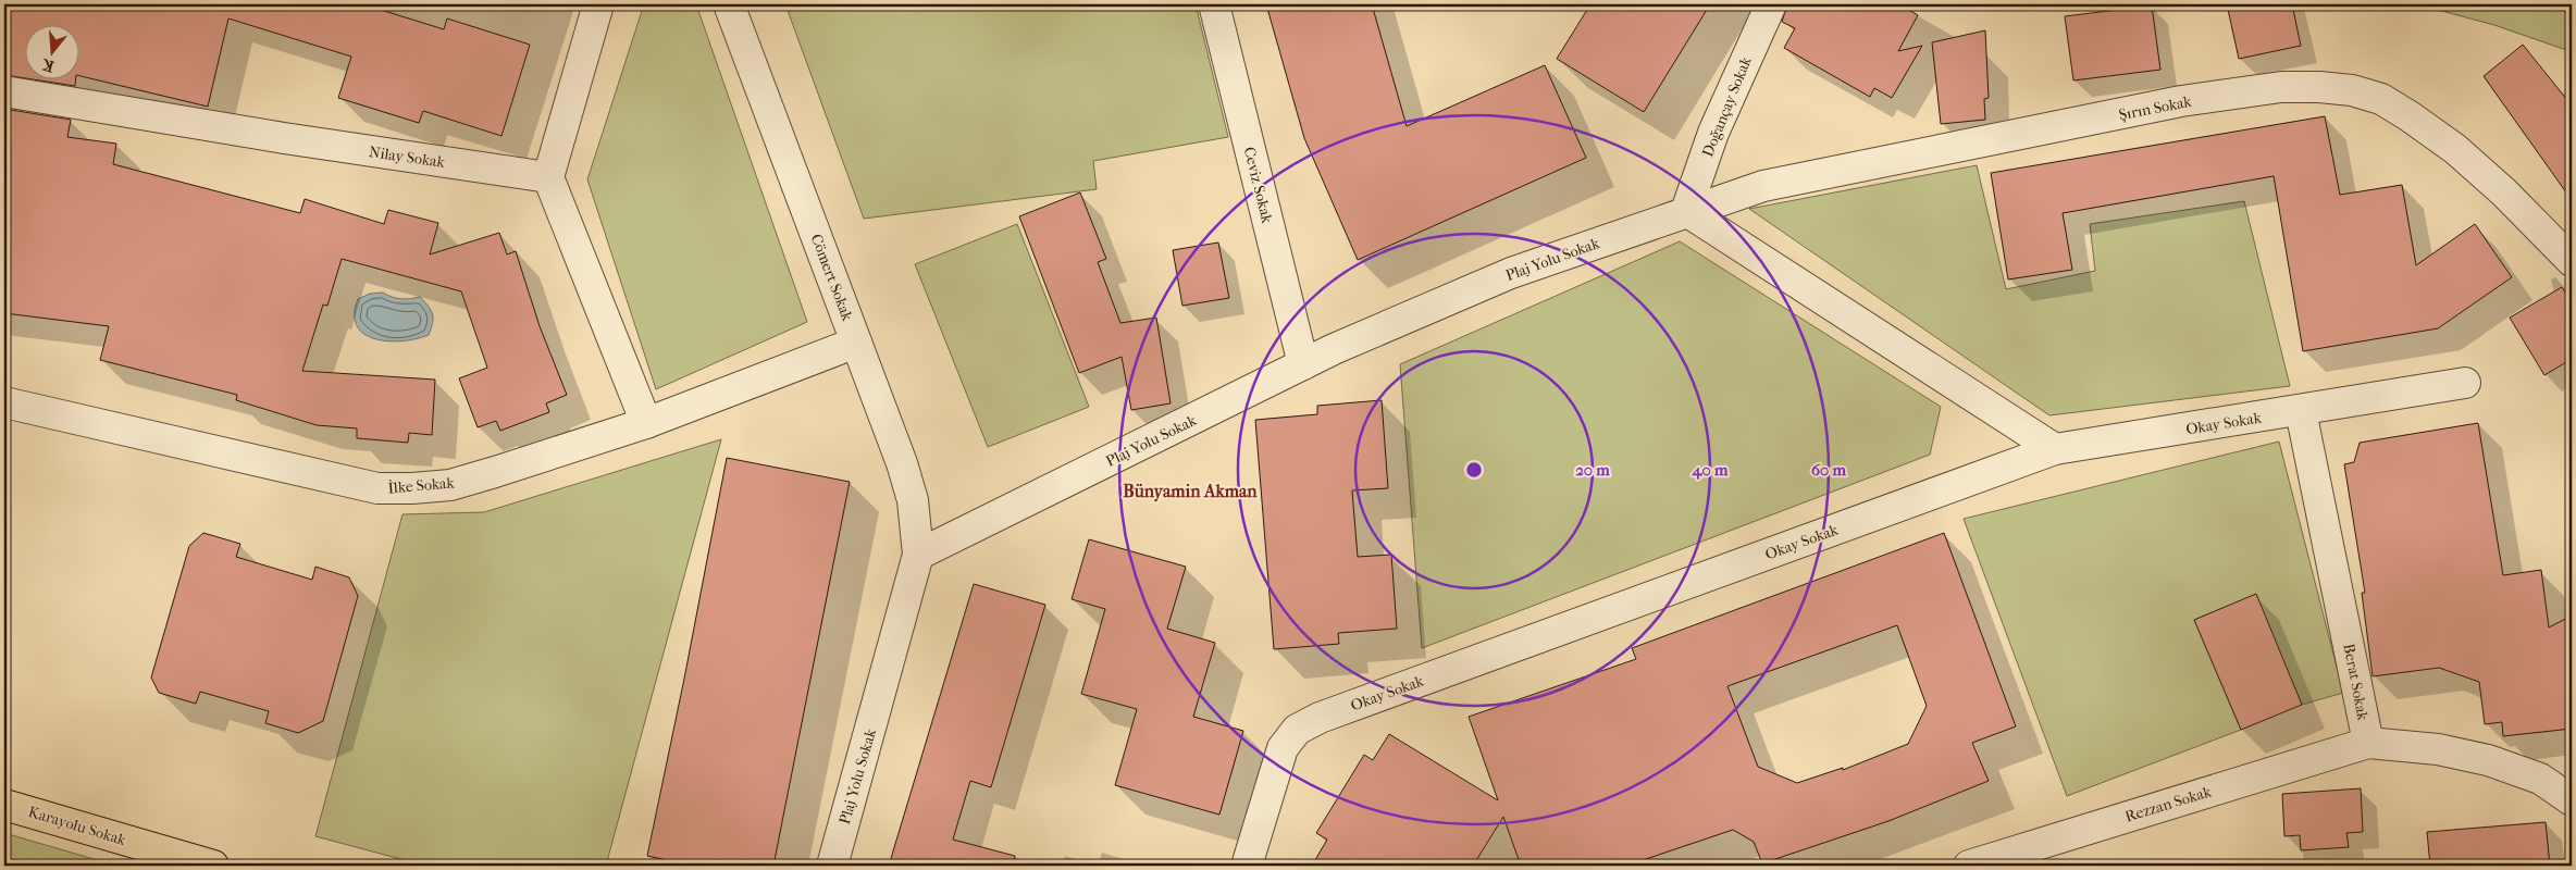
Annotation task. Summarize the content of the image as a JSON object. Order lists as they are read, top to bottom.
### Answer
{
  "streets": {
    "main road": ["Karayolu Sokak"],
    "street": [
      "Doğançay Sokak",
      "Şırın Sokak",
      "Nilay Sokak",
      "Ceviz Sokak",
      "Plaj Yolu Sokak",
      "Cömert Sokak",
      "Okay Sokak",
      "İlke Sokak",
      "Berat Sokak",
      "Rezzan Sokak"
    ]
  },
  "crossings": [
    ["Doğançay Sokak", "Şırın Sokak"],
    ["Doğançay Sokak", "Plaj Yolu Sokak"],
    ["Şırın Sokak", "Plaj Yolu Sokak"],
    ["Ceviz Sokak", "Plaj Yolu Sokak"],
    ["Plaj Yolu Sokak", "Cömert Sokak"],
    ["Cömert Sokak", "İlke Sokak"],
    ["Okay Sokak", "Berat Sokak"],
    ["Berat Sokak", "Rezzan Sokak"]
  ],
  "districts": ["Bünyamin Akman"],
  "north": "bottom",
  "rings": ["20 m", "40 m", "60 m"]
}
